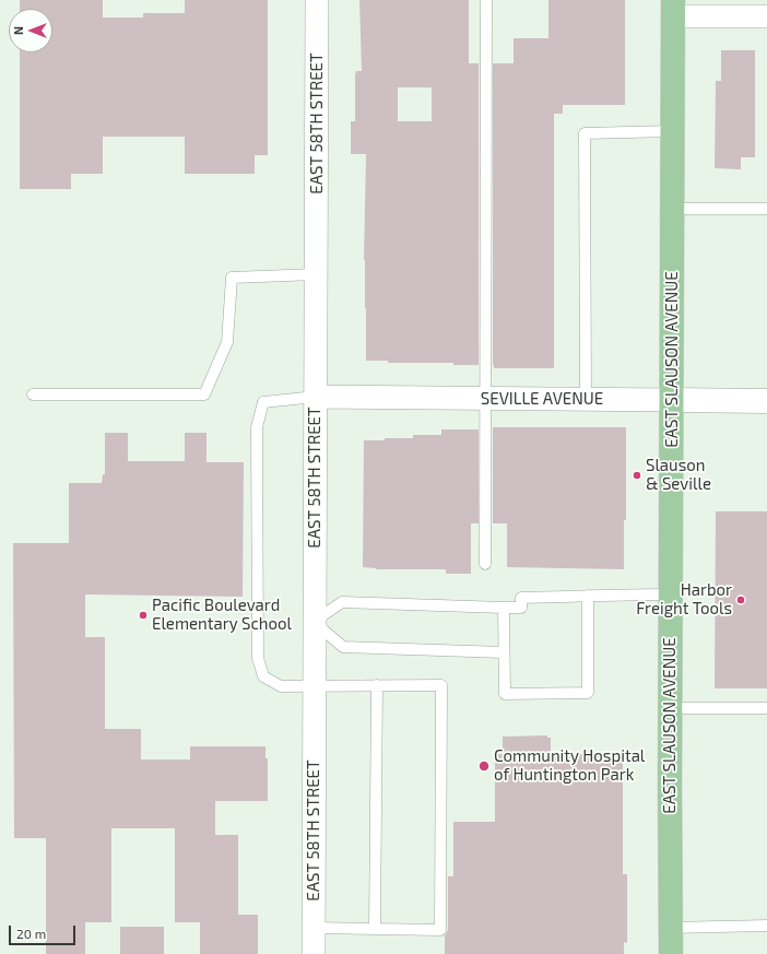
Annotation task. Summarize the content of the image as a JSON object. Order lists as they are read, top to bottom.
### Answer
{
  "streets": {
    "main road": ["EAST SLAUSON AVENUE"],
    "street": ["EAST 58TH STREET", "SEVILLE AVENUE"]
  },
  "crossings": [
    ["EAST 58TH STREET", "SEVILLE AVENUE"],
    ["EAST SLAUSON AVENUE", "SEVILLE AVENUE"]
  ],
  "places": [
    "Slauson & Seville",
    "Harbor Freight Tools",
    "Pacific Boulevard Elementary School",
    "Community Hospital of Huntington Park"
  ],
  "scale_bar": "20 m",
  "north": "left"
}
